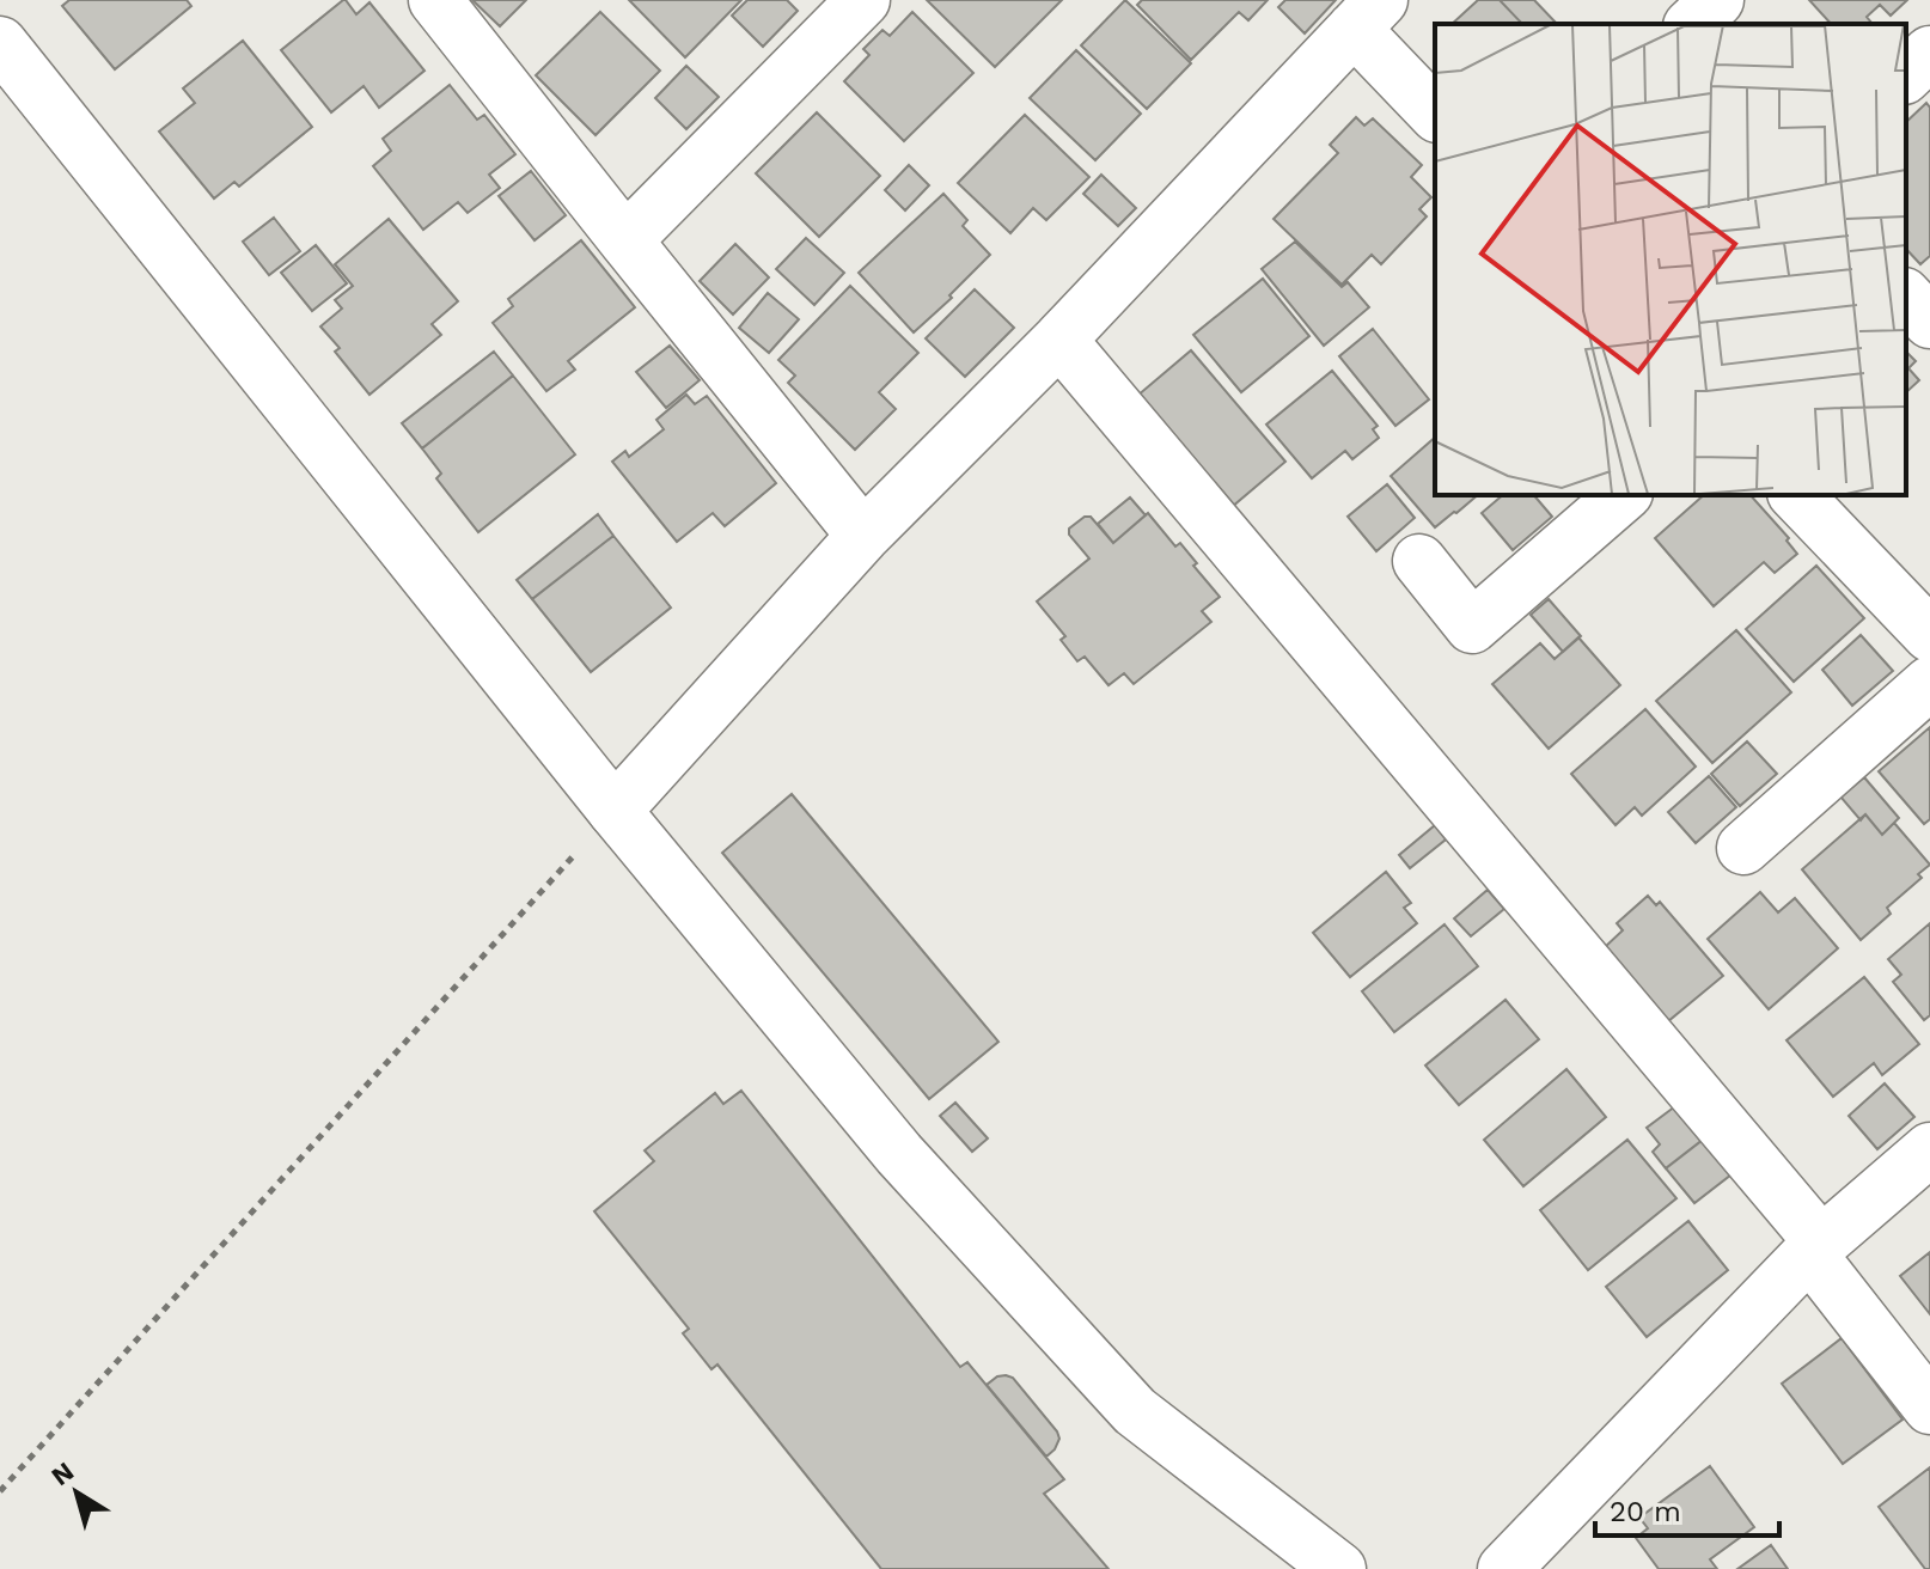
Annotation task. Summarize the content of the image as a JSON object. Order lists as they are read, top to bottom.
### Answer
{
  "scale_bar": "20 m",
  "north": "top left"
}
